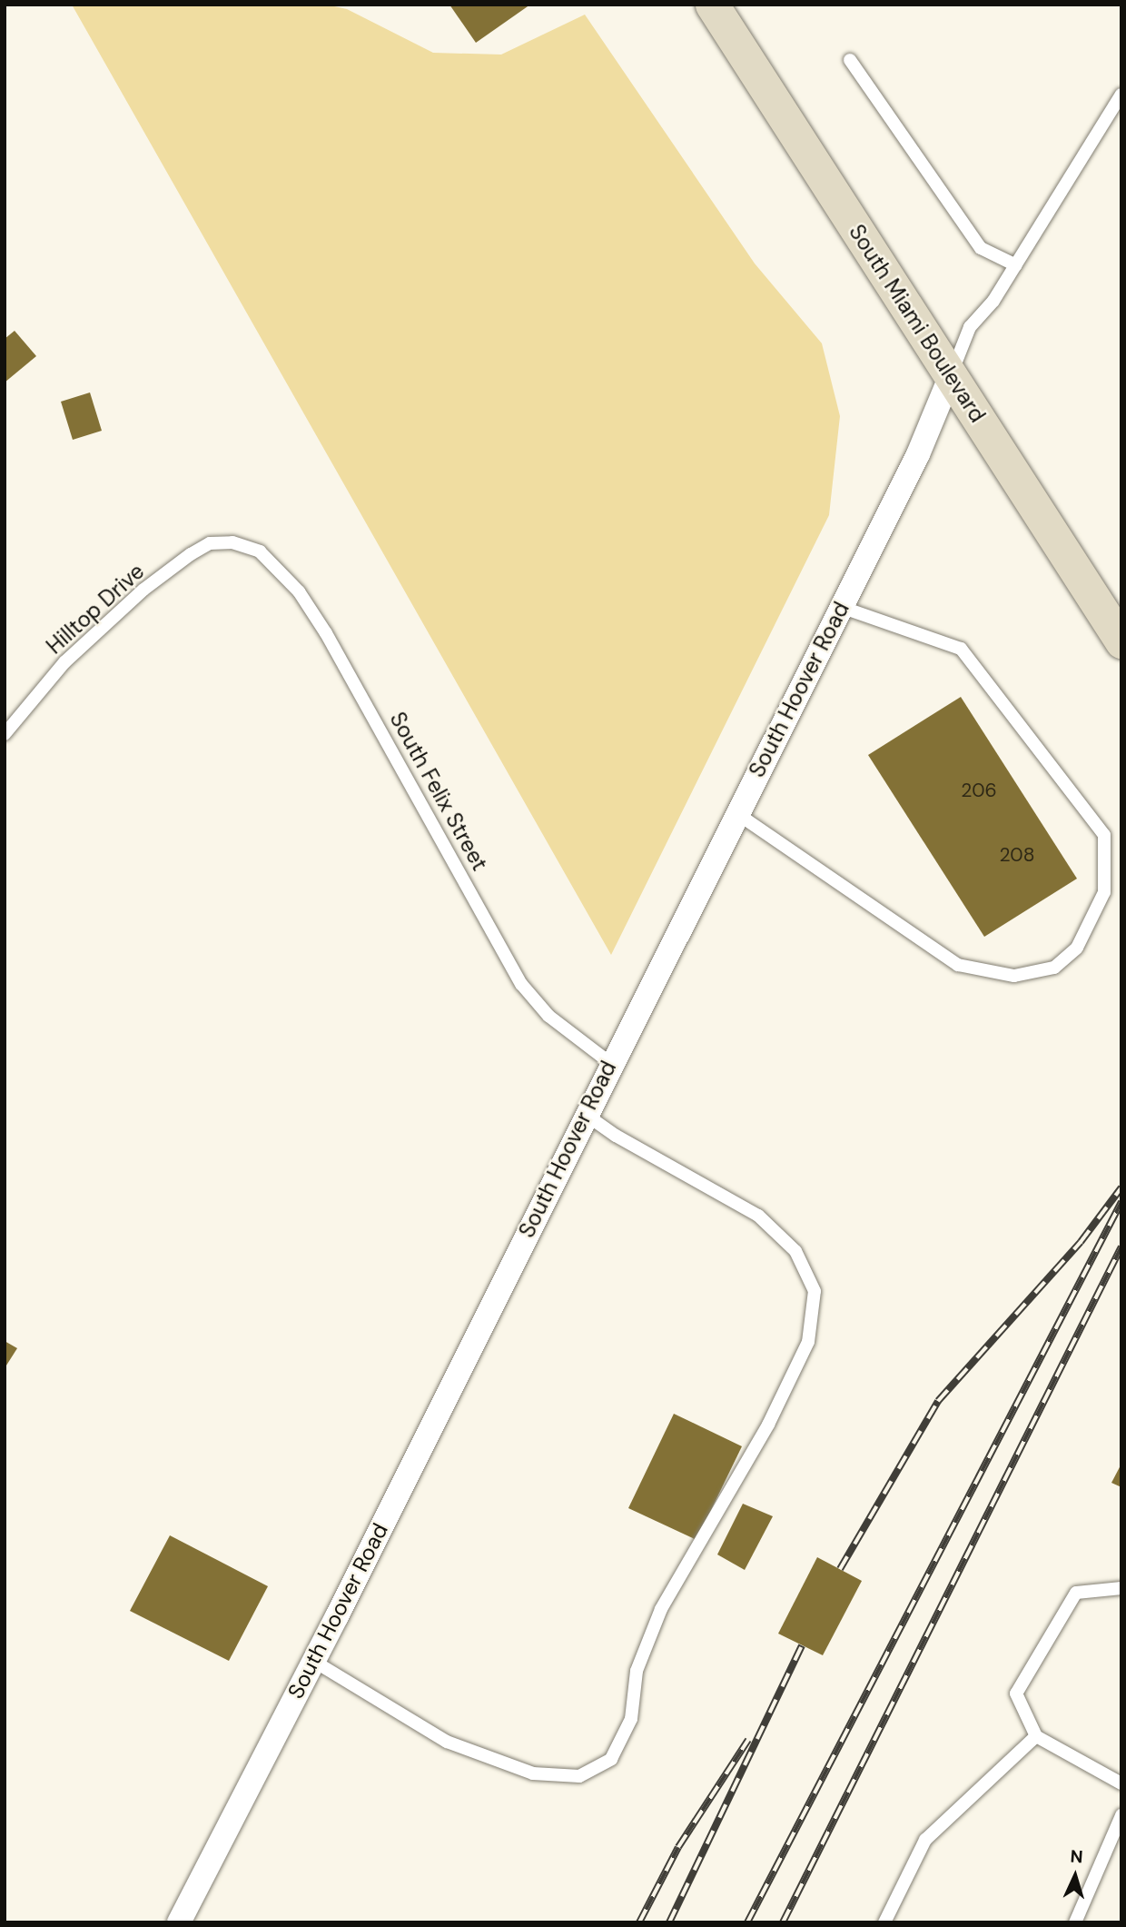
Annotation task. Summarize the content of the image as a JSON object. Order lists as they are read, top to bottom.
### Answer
{
  "streets": {
    "street": ["South Miami Boulevard", "South Hoover Road"],
    "lane": ["Hilltop Drive", "South Felix Street"]
  },
  "crossings": [
    ["South Miami Boulevard", "South Hoover Road"],
    ["Hilltop Drive", "South Felix Street"],
    ["South Hoover Road", "South Felix Street"]
  ],
  "house_numbers": ["206", "208"],
  "north": "top"
}
